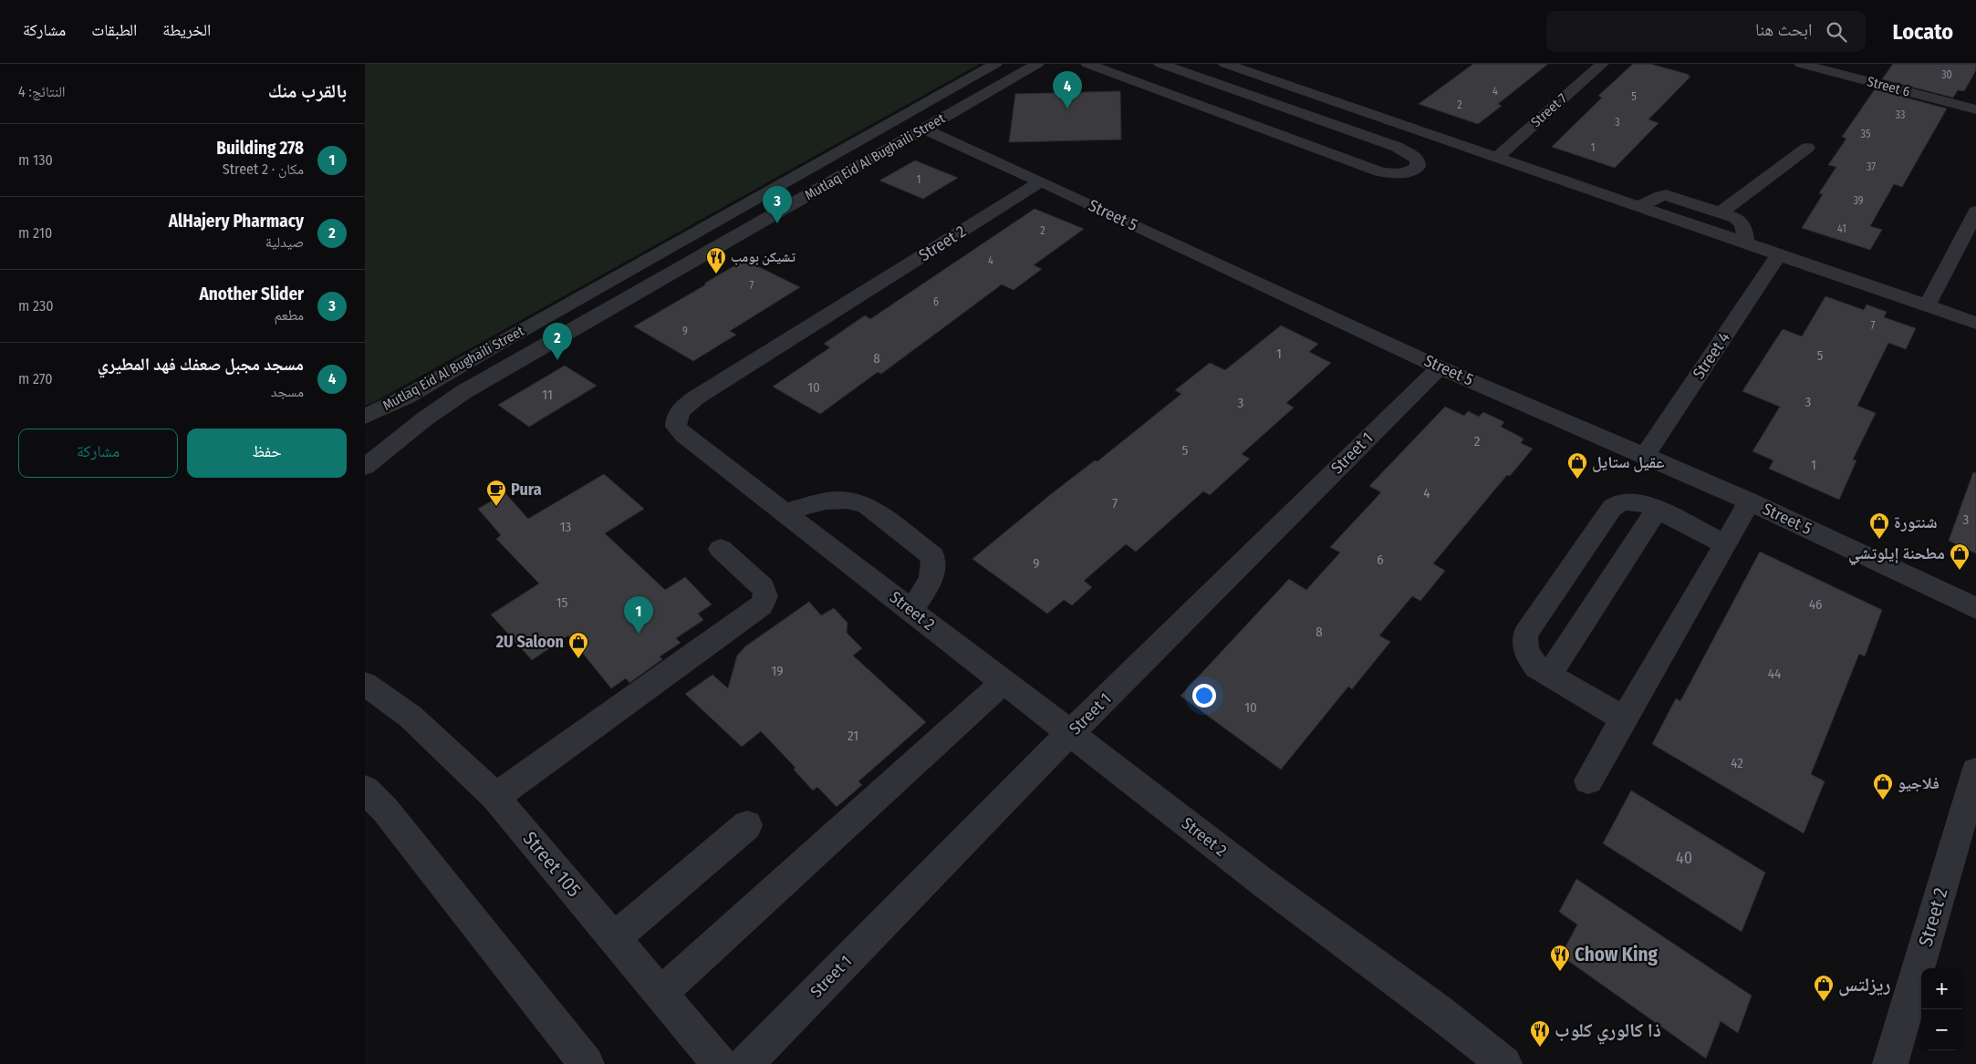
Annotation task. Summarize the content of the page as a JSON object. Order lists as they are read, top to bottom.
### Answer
{
  "streets": {
    "street": [
      "Street 6",
      "Street 7",
      "Mutlaq Eid Al Bughaili Street",
      "Street 5",
      "Street 2",
      "Street 4",
      "Street 1",
      "Street 105"
    ]
  },
  "crossings": [
    ["Mutlaq Eid Al Bughaili Street", "Street 5"],
    ["Street 5", "Street 2"],
    ["Street 5", "Street 4"],
    ["Street 5", "Street 1"],
    ["Street 2", "Street 1"]
  ],
  "places": {
    "restaurant": ["تشيكن بومب", "Chow King", "ذا كالوري كلوب"],
    "shop": [
      "عقيل ستايل",
      "شنتورة",
      "مطحنة إيلوتشي",
      "2U Saloon",
      "فلاجيو",
      "ريزلتس"
    ],
    "cafe": ["Pura"]
  },
  "house_numbers": [
    "30",
    "4",
    "5",
    "2",
    "33",
    "3",
    "35",
    "1",
    "37",
    "1",
    "39",
    "41",
    "2",
    "4",
    "7",
    "6",
    "7",
    "9",
    "1",
    "5",
    "8",
    "10",
    "11",
    "3",
    "3",
    "2",
    "5",
    "1",
    "4",
    "7",
    "3",
    "13",
    "6",
    "9",
    "15",
    "46",
    "8",
    "19",
    "44",
    "10",
    "21",
    "42",
    "40"
  ],
  "page": {
    "header": "Locato",
    "search": "ابحث هنا",
    "nav": ["الخريطة", "الطبقات", "مشاركة"],
    "heading": ["بالقرب منك", "النتائج: 4"],
    "pins": [
      "4",
      "3",
      "2",
      "1"
    ],
    "list": [
      {
        "mark": "1",
        "name": "Building 278",
        "note": "مكان · Street 2",
        "value": "130 m"
      },
      {
        "mark": "2",
        "name": "AlHajery Pharmacy",
        "note": "صيدلية",
        "value": "210 m"
      },
      {
        "mark": "3",
        "name": "Another Slider",
        "note": "مطعم",
        "value": "230 m"
      },
      {
        "mark": "4",
        "name": "مسجد مجبل صعفك فهد المطيري",
        "note": "مسجد",
        "value": "270 m"
      }
    ],
    "buttons": ["حفظ", "مشاركة"],
    "map_buttons": ["+", "−"]
  }
}
